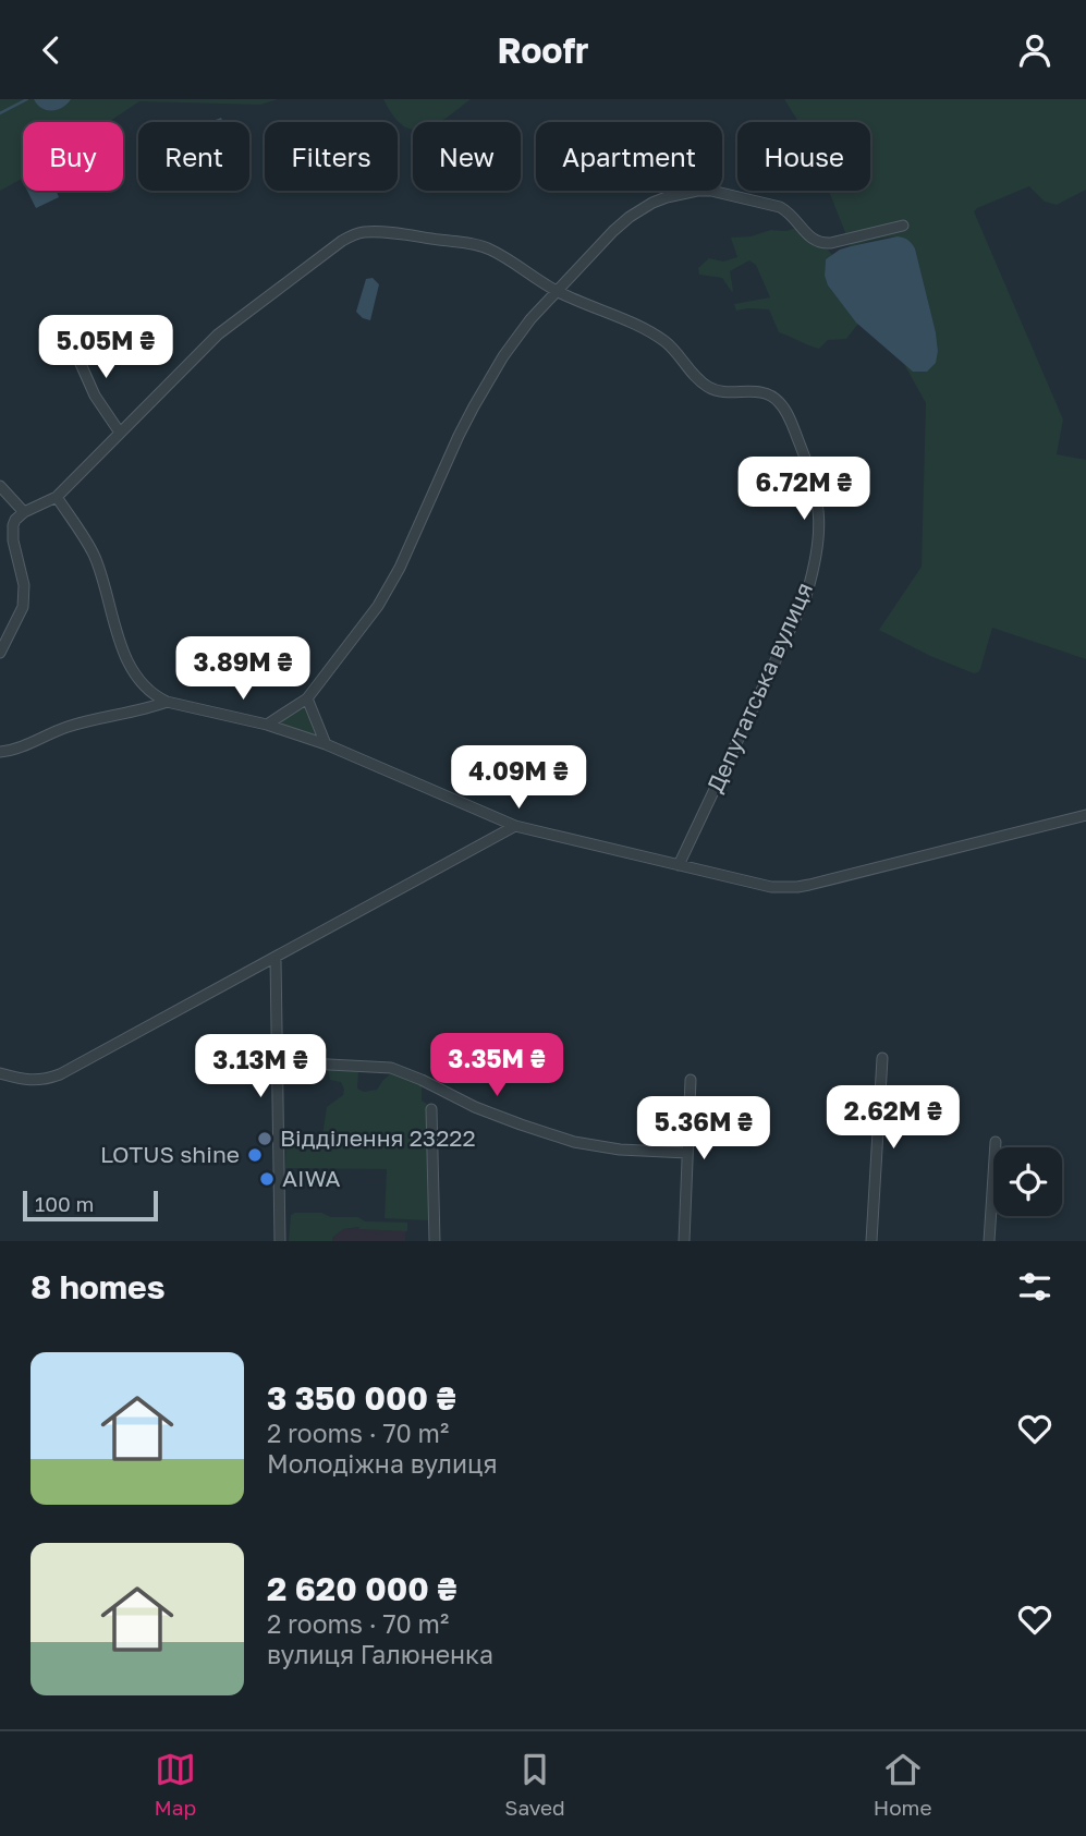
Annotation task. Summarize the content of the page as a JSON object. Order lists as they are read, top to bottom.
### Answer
{
  "streets": {
    "street": ["Депутатська вулиця"]
  },
  "places": ["Відділення 23222", "LOTUS shine", "AIWA"],
  "scale_bar": "100 m",
  "page": {
    "header": "Roofr",
    "chip": [
      "Buy",
      "Rent",
      "Filters",
      "New",
      "Apartment",
      "House"
    ],
    "price": [
      "5.05M ₴",
      "6.72M ₴",
      "3.89M ₴",
      "4.09M ₴",
      "3.35M ₴",
      "3.13M ₴",
      "2.62M ₴",
      "5.36M ₴"
    ],
    "scale": "100 m",
    "heading": "8 homes",
    "list": [
      {
        "name": "3 350 000 ₴",
        "note": "2 rooms · 70 m² · Молодіжна вулиця"
      },
      {
        "name": "2 620 000 ₴",
        "note": "2 rooms · 70 m² · вулиця Галюненка"
      }
    ],
    "tabs": ["Map", "Saved", "Home"]
  }
}
